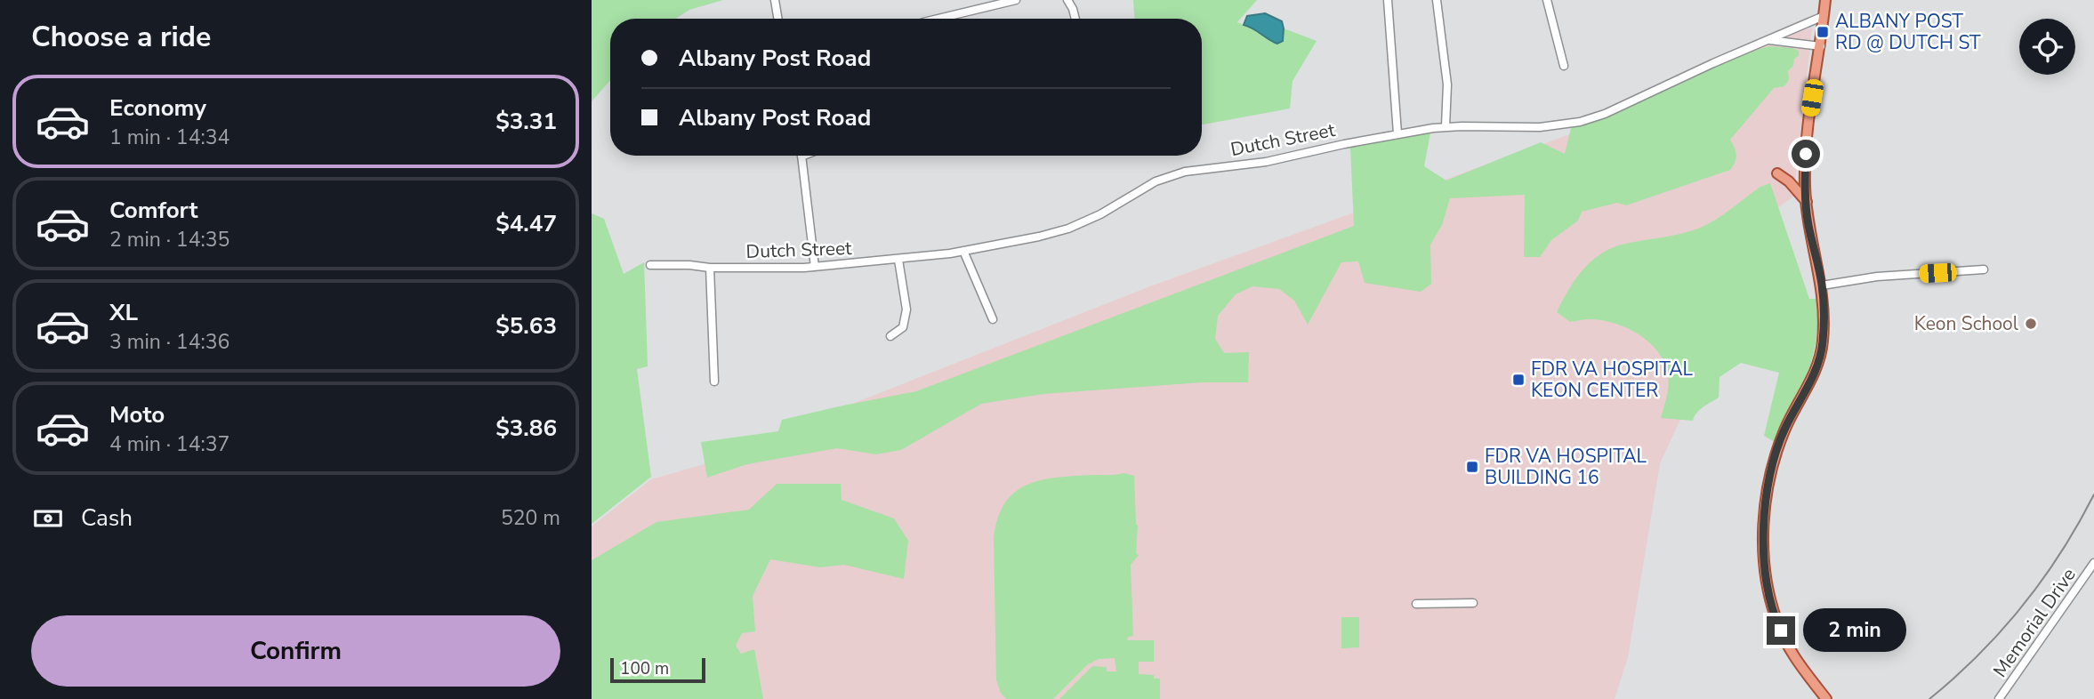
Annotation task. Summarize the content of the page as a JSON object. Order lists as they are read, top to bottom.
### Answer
{
  "streets": {
    "street": ["Dutch Street", "Memorial Drive"]
  },
  "places": {
    "transit": ["ALBANY POST RD @ DUTCH ST", "FDR VA HOSPITAL KEON CENTER", "FDR VA HOSPITAL BUILDING 16"],
    "other": ["Keon School"]
  },
  "scale_bar": "100 m",
  "page": {
    "heading": "Choose a ride",
    "banner": ["Albany Post Road", "Albany Post Road"],
    "list": [
      {
        "name": "Economy",
        "note": "1 min · 14:34",
        "value": "$3.31"
      },
      {
        "name": "Comfort",
        "note": "2 min · 14:35",
        "value": "$4.47"
      },
      {
        "name": "XL",
        "note": "3 min · 14:36",
        "value": "$5.63"
      },
      {
        "name": "Moto",
        "note": "4 min · 14:37",
        "value": "$3.86"
      }
    ],
    "pay": ["Cash", "520 m"],
    "buttons": "Confirm",
    "bubble": "2 min",
    "scale": "100 m"
  }
}
